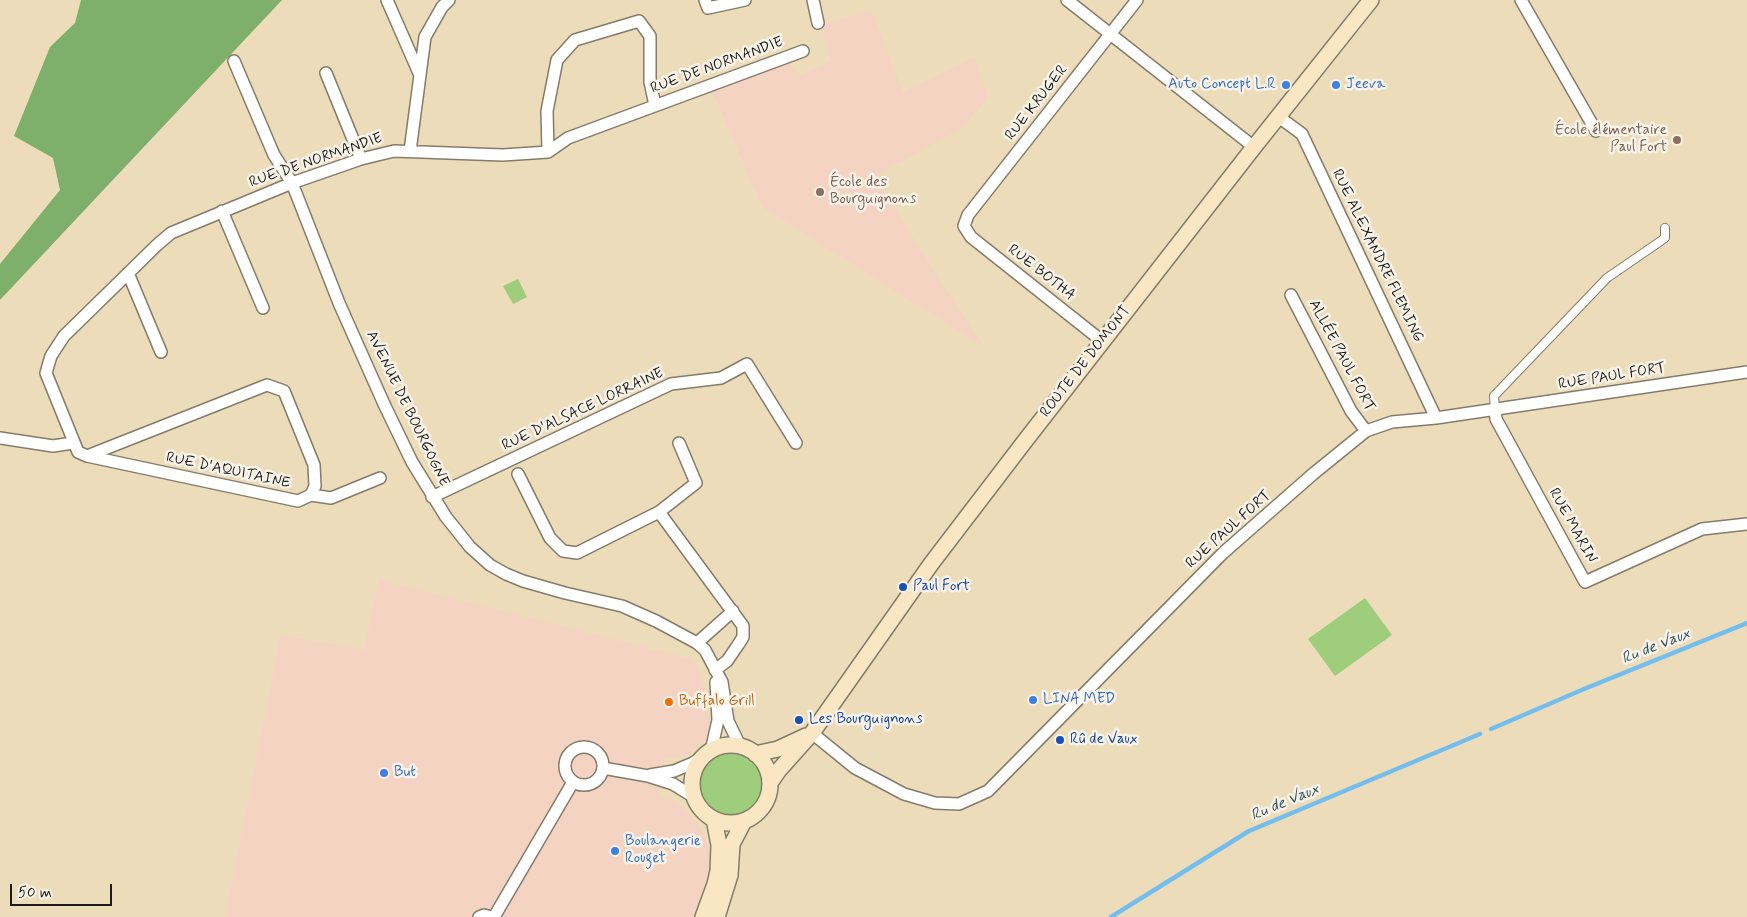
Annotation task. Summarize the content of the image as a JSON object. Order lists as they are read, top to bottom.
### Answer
{
  "streets": {
    "main road": ["ROUTE DE DOMONT"],
    "street": [
      "RUE DE NORMANDIE",
      "RUE KRUGER",
      "RUE ALEXANDRE FLEMING",
      "RUE BOTHA",
      "ALLÉE PAUL FORT",
      "RUE PAUL FORT",
      "AVENUE DE BOURGOGNE",
      "RUE D'ALSACE LORRAINE",
      "RUE D'AQUITAINE",
      "RUE MARIN"
    ]
  },
  "crossings": [
    ["RUE DE NORMANDIE", "AVENUE DE BOURGOGNE"],
    ["RUE DE NORMANDIE", "RUE D'AQUITAINE"],
    ["RUE KRUGER", "RUE BOTHA"],
    ["RUE ALEXANDRE FLEMING", "ROUTE DE DOMONT"],
    ["RUE ALEXANDRE FLEMING", "RUE PAUL FORT"],
    ["RUE BOTHA", "ROUTE DE DOMONT"],
    ["ALLÉE PAUL FORT", "RUE PAUL FORT"],
    ["ROUTE DE DOMONT", "RUE PAUL FORT"],
    ["ROUTE DE DOMONT", "AVENUE DE BOURGOGNE"],
    ["RUE PAUL FORT", "RUE MARIN"],
    ["AVENUE DE BOURGOGNE", "RUE D'ALSACE LORRAINE"]
  ],
  "water": ["Ru de Vaux"],
  "places": [
    "Auto Concept L.R",
    "Jeeva",
    "École élémentaire Paul Fort",
    "École des Bourguignons",
    "Paul Fort",
    "LINA MED",
    "Buffalo Grill",
    "Les Bourguignons",
    "Rû de Vaux",
    "But",
    "Boulangerie Rouget"
  ],
  "scale_bar": "50 m"
}
